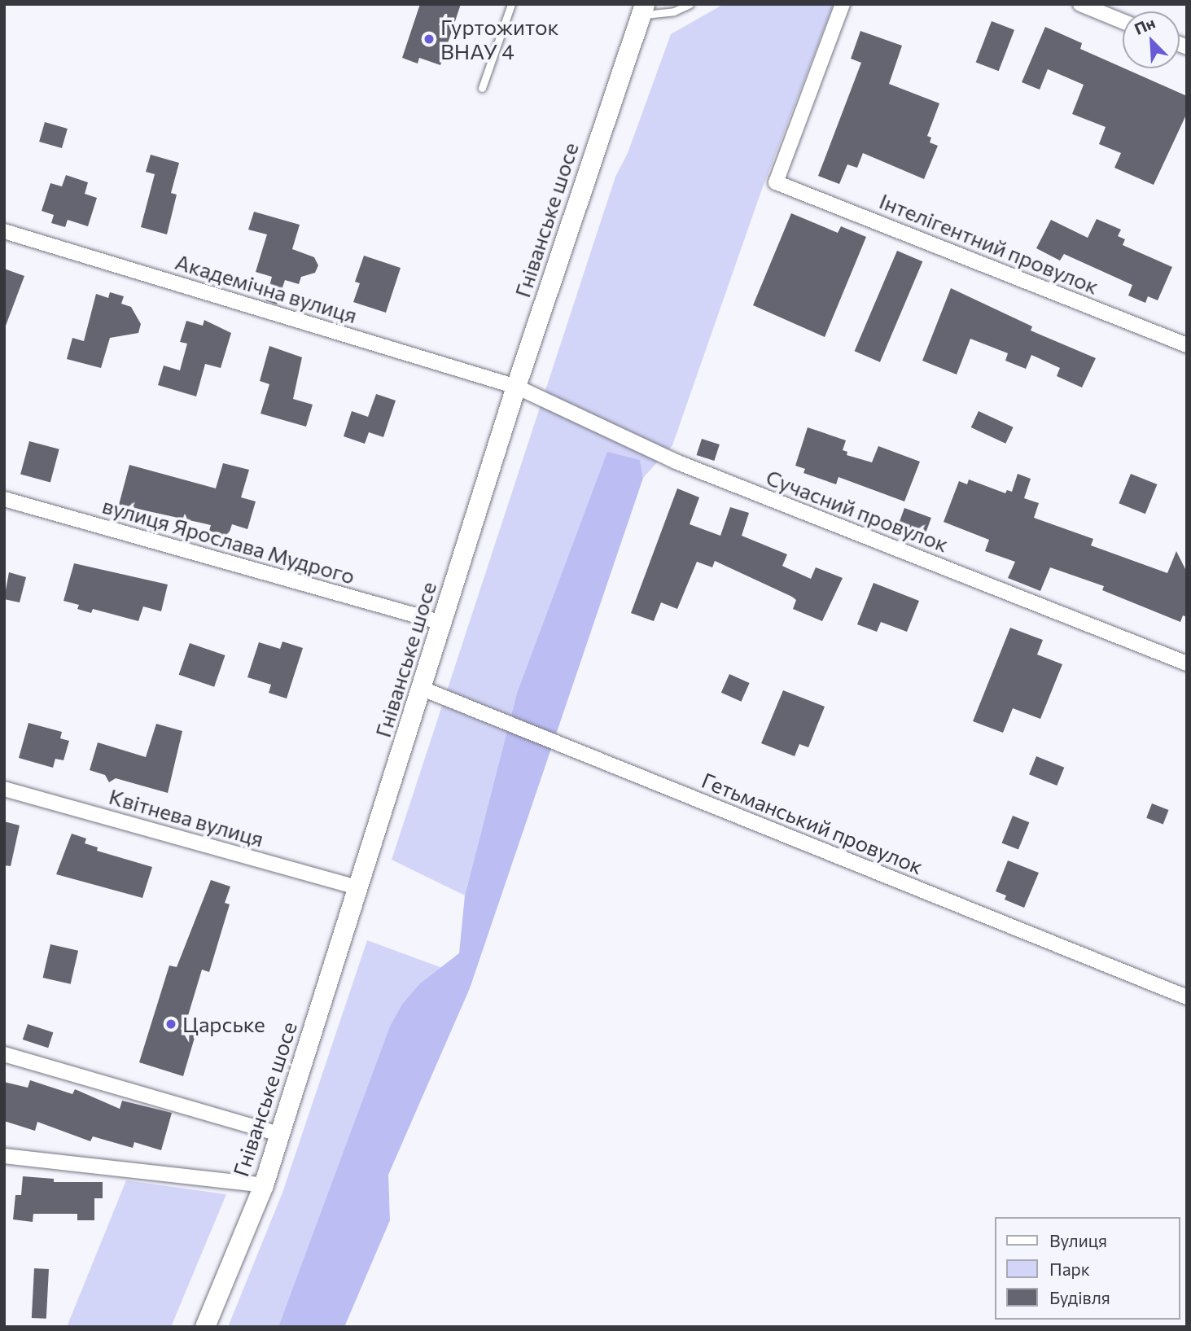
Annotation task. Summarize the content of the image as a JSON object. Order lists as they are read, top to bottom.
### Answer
{
  "streets": {
    "main road": ["Гніванське шосе"],
    "street": [
      "Інтелігентний провулок",
      "Академічна вулиця",
      "Сучасний провулок",
      "вулиця Ярослава Мудрого",
      "Квітнева вулиця",
      "Гетьманський провулок"
    ]
  },
  "crossings": [
    ["Гніванське шосе", "Академічна вулиця"],
    ["Гніванське шосе", "Сучасний провулок"],
    ["Гніванське шосе", "вулиця Ярослава Мудрого"],
    ["Гніванське шосе", "Квітнева вулиця"],
    ["Гніванське шосе", "Гетьманський провулок"],
    ["Академічна вулиця", "Сучасний провулок"]
  ],
  "places": ["Гуртожиток ВНАУ 4", "Царське"],
  "legend": ["Вулиця", "Парк", "Будівля"],
  "north": "top left"
}
